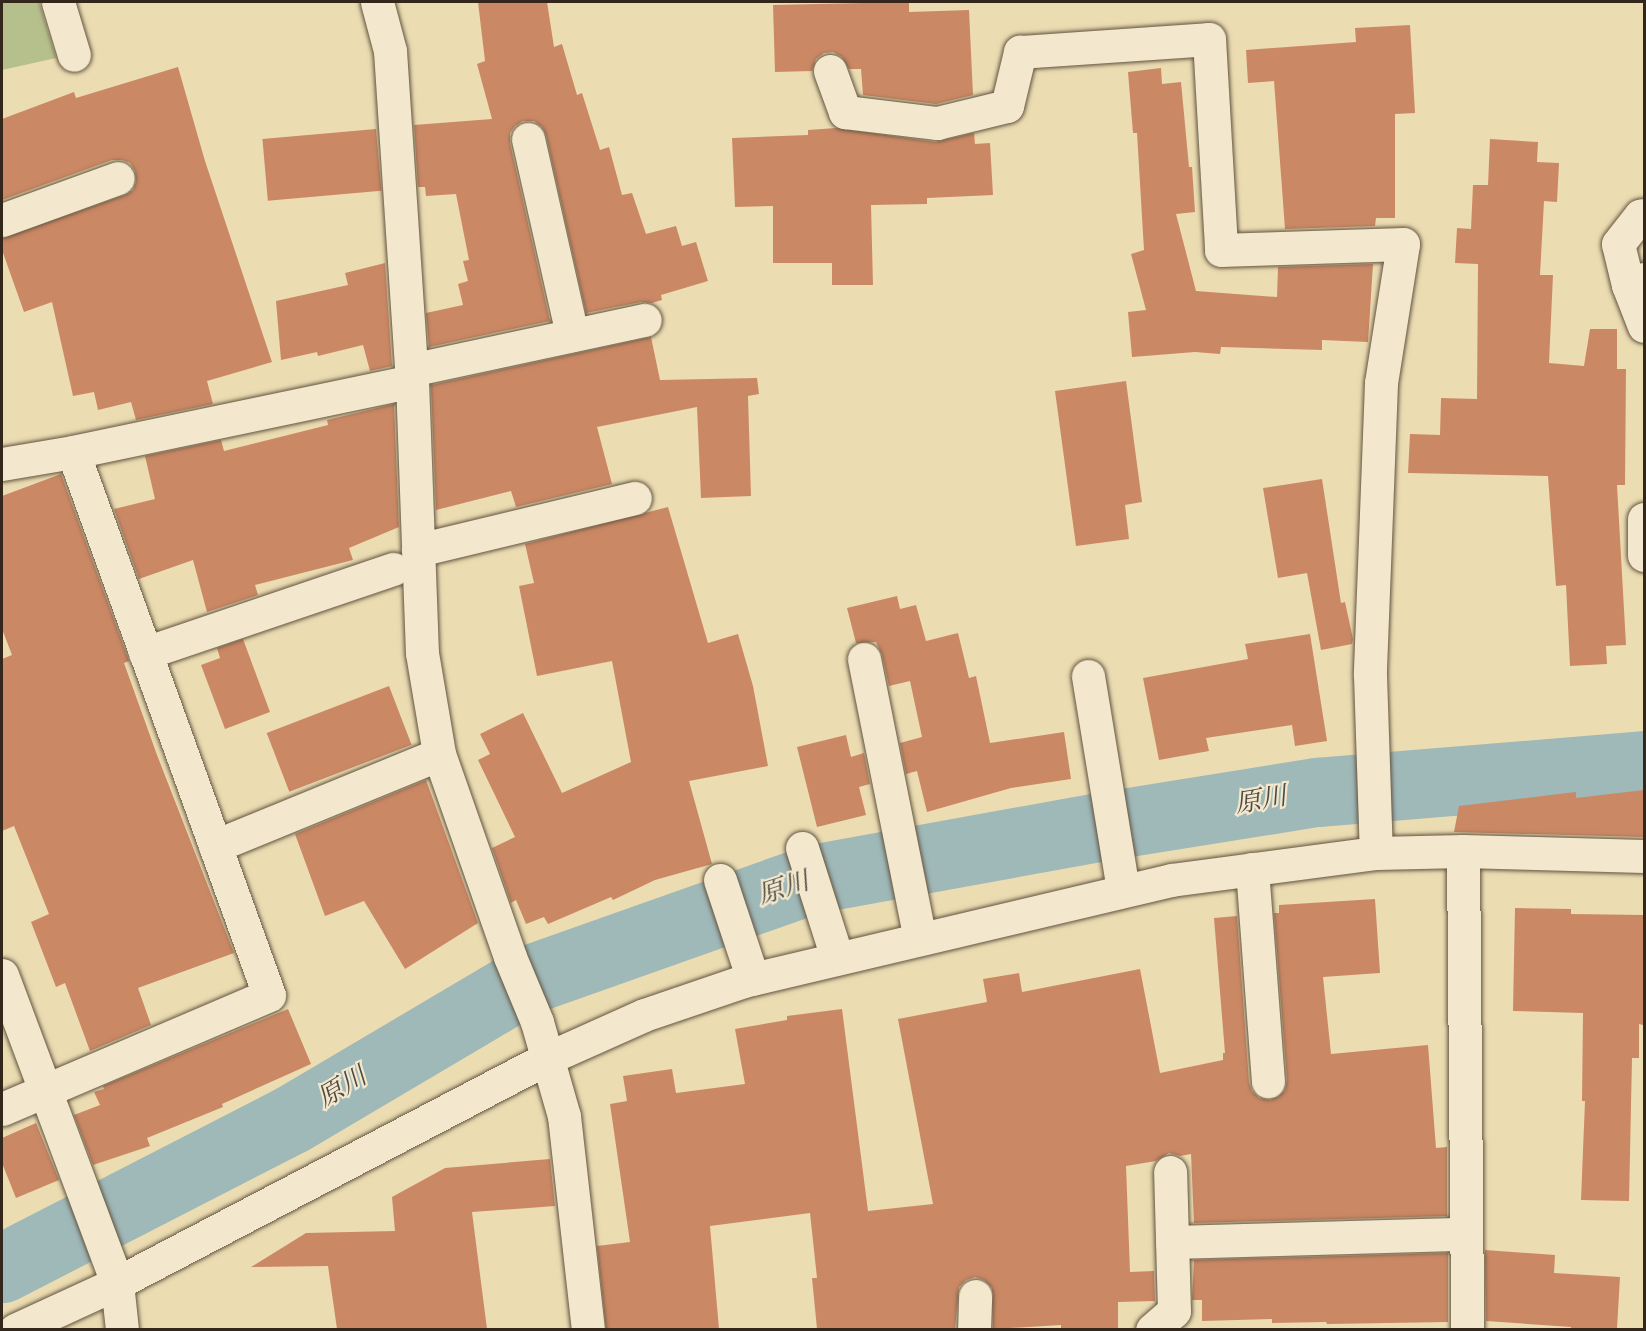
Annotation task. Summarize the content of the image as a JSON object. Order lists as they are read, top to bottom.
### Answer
{
  "water": ["原川"]
}
